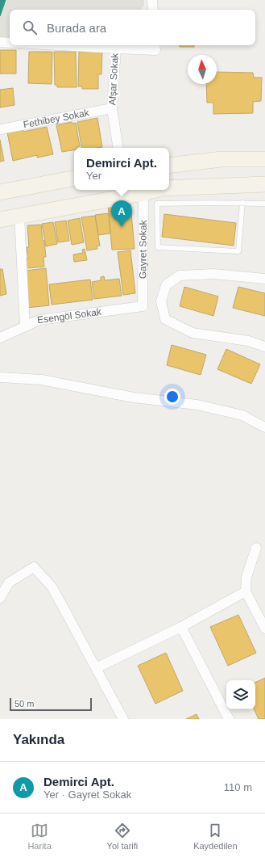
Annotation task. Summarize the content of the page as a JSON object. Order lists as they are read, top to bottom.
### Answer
{
  "streets": {
    "street": [
      "Afşar Sokak",
      "Fethibey Sokak",
      "Gayret Sokak",
      "Esengöl Sokak"
    ]
  },
  "crossings": [
    ["Afşar Sokak", "Fethibey Sokak"],
    ["Gayret Sokak", "Esengöl Sokak"]
  ],
  "scale_bar": "50 m",
  "north": "top",
  "page": {
    "search": "Burada ara",
    "popup": ["Demirci Apt.", "Yer"],
    "pins": "A",
    "scale": "50 m",
    "heading": "Yakında",
    "list": [
      {
        "mark": "A",
        "name": "Demirci Apt.",
        "note": "Yer · Gayret Sokak",
        "value": "110 m"
      }
    ],
    "nav": ["Harita", "Yol tarifi", "Kaydedilen"]
  }
}
